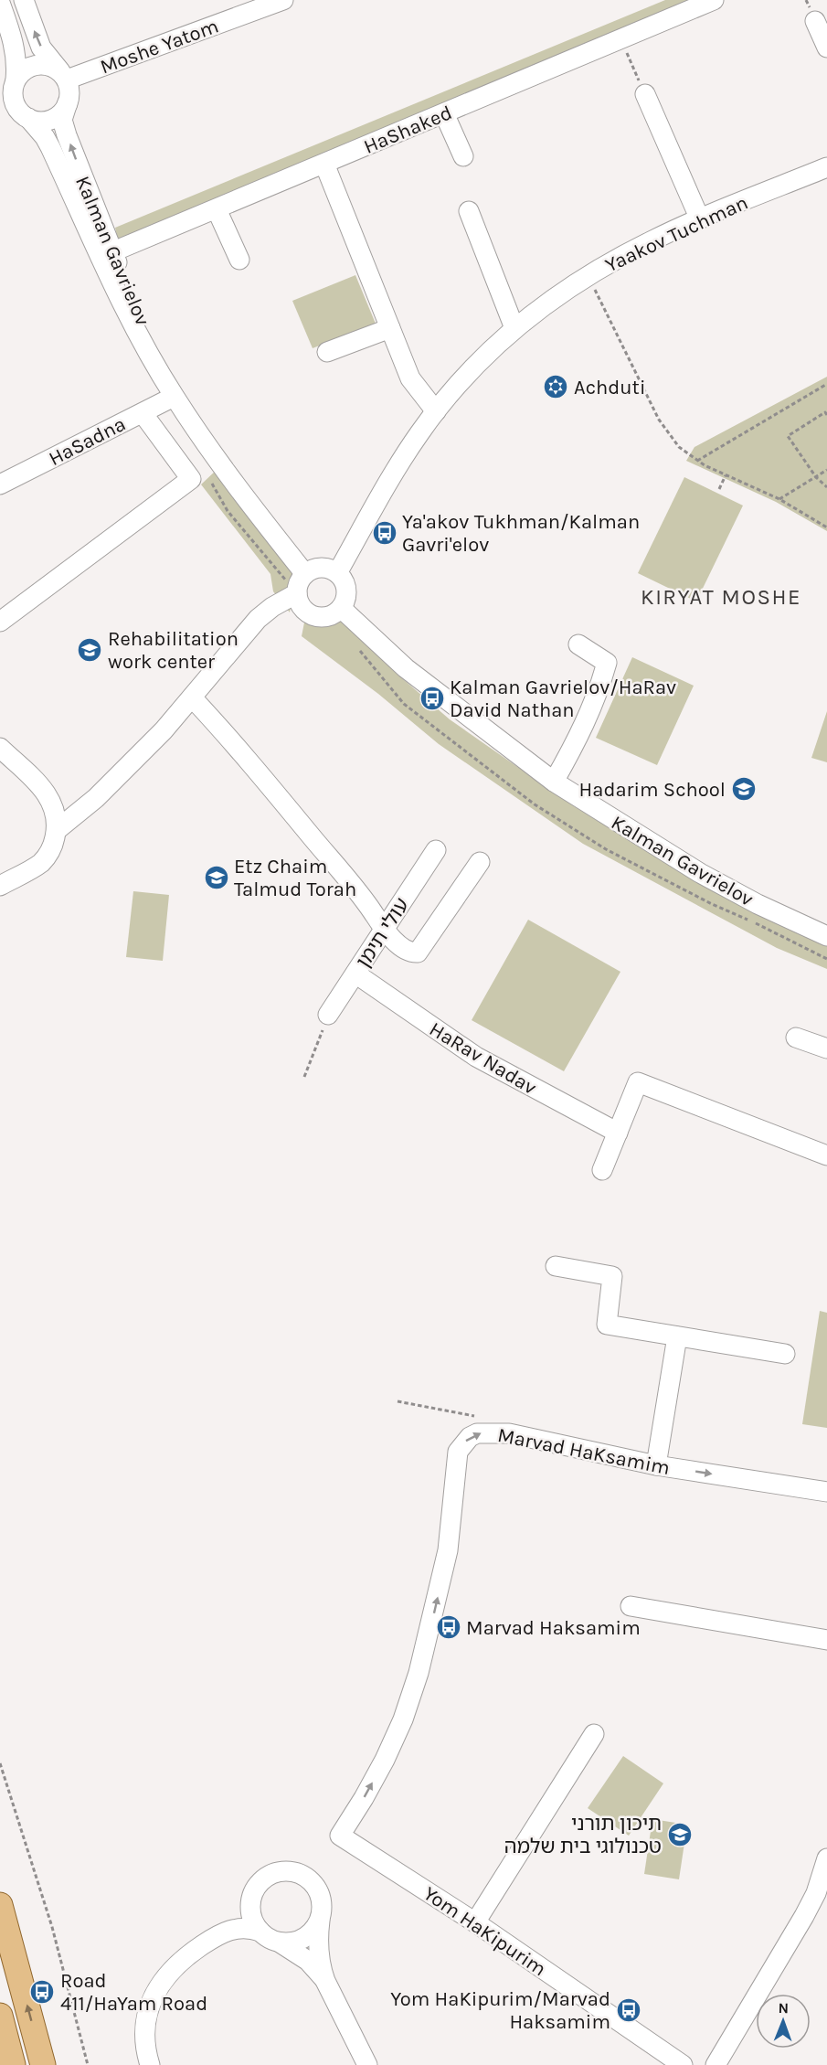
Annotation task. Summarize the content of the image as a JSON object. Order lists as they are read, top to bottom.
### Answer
{
  "streets": {
    "street": [
      "Moshe Yatom",
      "HaShaked",
      "Yaakov Tuchman",
      "Kalman Gavrielov",
      "HaSadna",
      "עולי תימן",
      "HaRav Nadav",
      "Marvad HaKsamim",
      "Yom HaKipurim"
    ]
  },
  "crossings": [
    ["Moshe Yatom", "Kalman Gavrielov"],
    ["HaShaked", "Kalman Gavrielov"],
    ["Yaakov Tuchman", "Kalman Gavrielov"],
    ["Kalman Gavrielov", "HaSadna"],
    ["עולי תימן", "HaRav Nadav"],
    ["Marvad HaKsamim", "Yom HaKipurim"]
  ],
  "districts": ["KIRYAT MOSHE"],
  "places": {
    "synagogue": ["Achduti"],
    "bus stop": [
      "Ya'akov Tukhman/Kalman Gavri'elov",
      "Kalman Gavrielov/HaRav David Nathan",
      "Marvad Haksamim",
      "Road 411/HaYam Road",
      "Yom HaKipurim/Marvad Haksamim"
    ],
    "school or university": [
      "Rehabilitation work center",
      "Hadarim School",
      "Etz Chaim Talmud Torah",
      "תיכון תורני טכנולוגי בית שלמה"
    ]
  },
  "north": "top"
}
